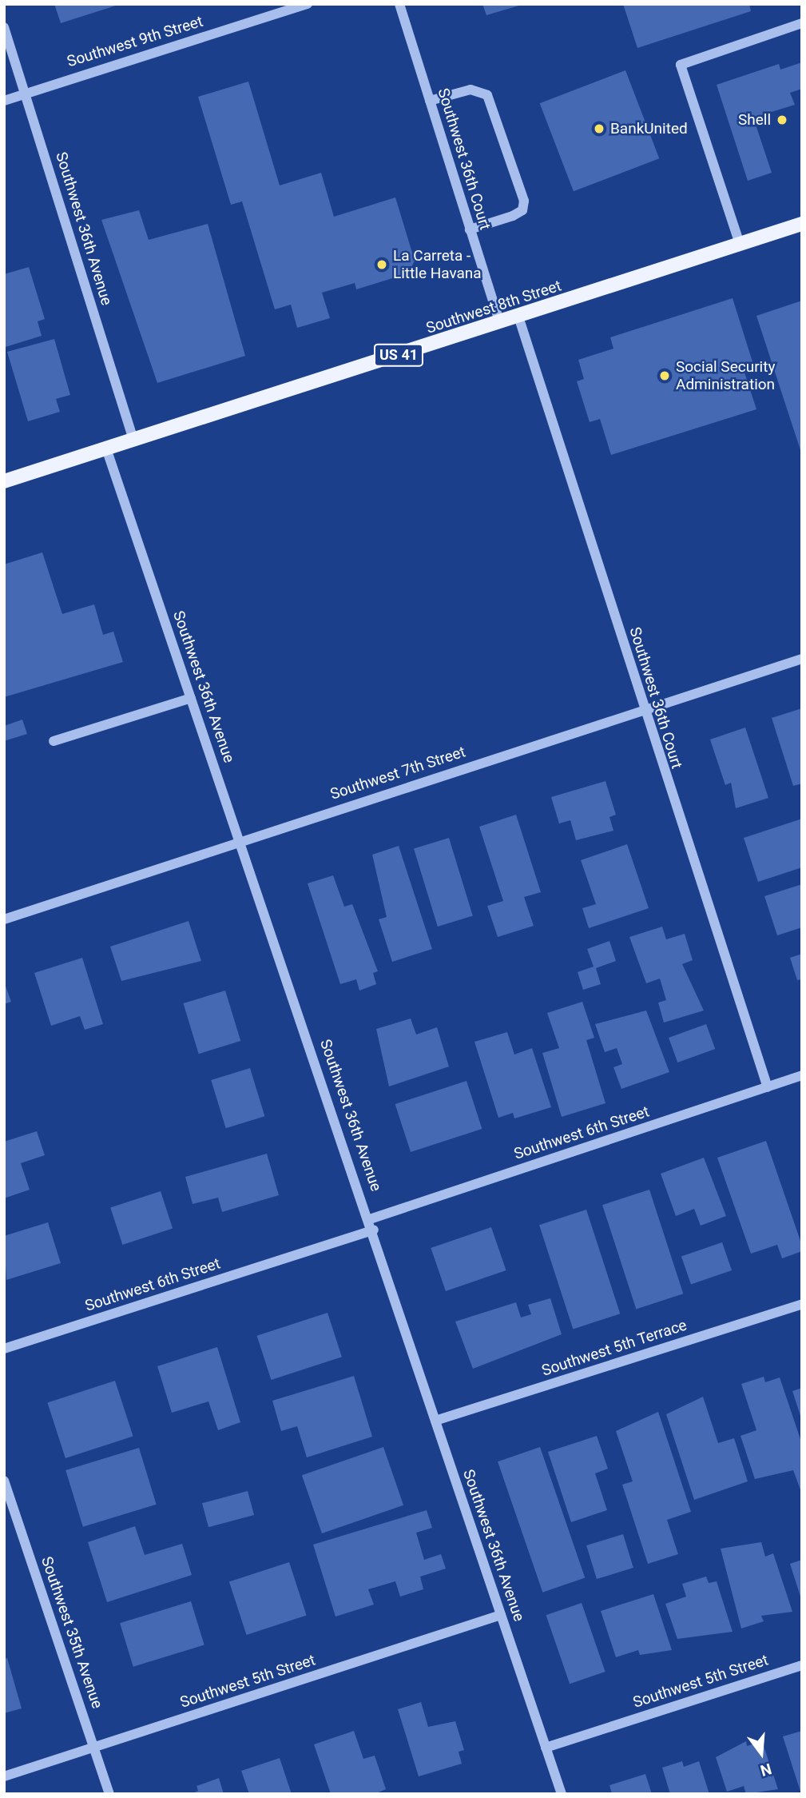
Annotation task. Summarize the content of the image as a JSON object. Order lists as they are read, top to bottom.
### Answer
{
  "streets": {
    "main road": ["Southwest 8th Street", "US 41"],
    "street": [
      "Southwest 9th Street",
      "Southwest 36th Court",
      "Southwest 36th Avenue",
      "Southwest 7th Street",
      "Southwest 6th Street",
      "Southwest 5th Terrace",
      "Southwest 35th Avenue",
      "Southwest 5th Street"
    ]
  },
  "crossings": [
    ["Southwest 9th Street", "Southwest 36th Avenue"],
    ["Southwest 36th Court", "Southwest 8th Street"],
    ["Southwest 36th Court", "Southwest 7th Street"],
    ["Southwest 36th Court", "Southwest 6th Street"],
    ["Southwest 36th Avenue", "Southwest 8th Street"],
    ["Southwest 36th Avenue", "Southwest 7th Street"],
    ["Southwest 36th Avenue", "Southwest 6th Street"],
    ["Southwest 36th Avenue", "Southwest 5th Terrace"],
    ["Southwest 36th Avenue", "Southwest 5th Street"],
    ["Southwest 35th Avenue", "Southwest 5th Street"]
  ],
  "places": [
    "Shell",
    "BankUnited",
    "La Carreta - Little Havana",
    "Social Security Administration"
  ],
  "north": "bottom"
}
